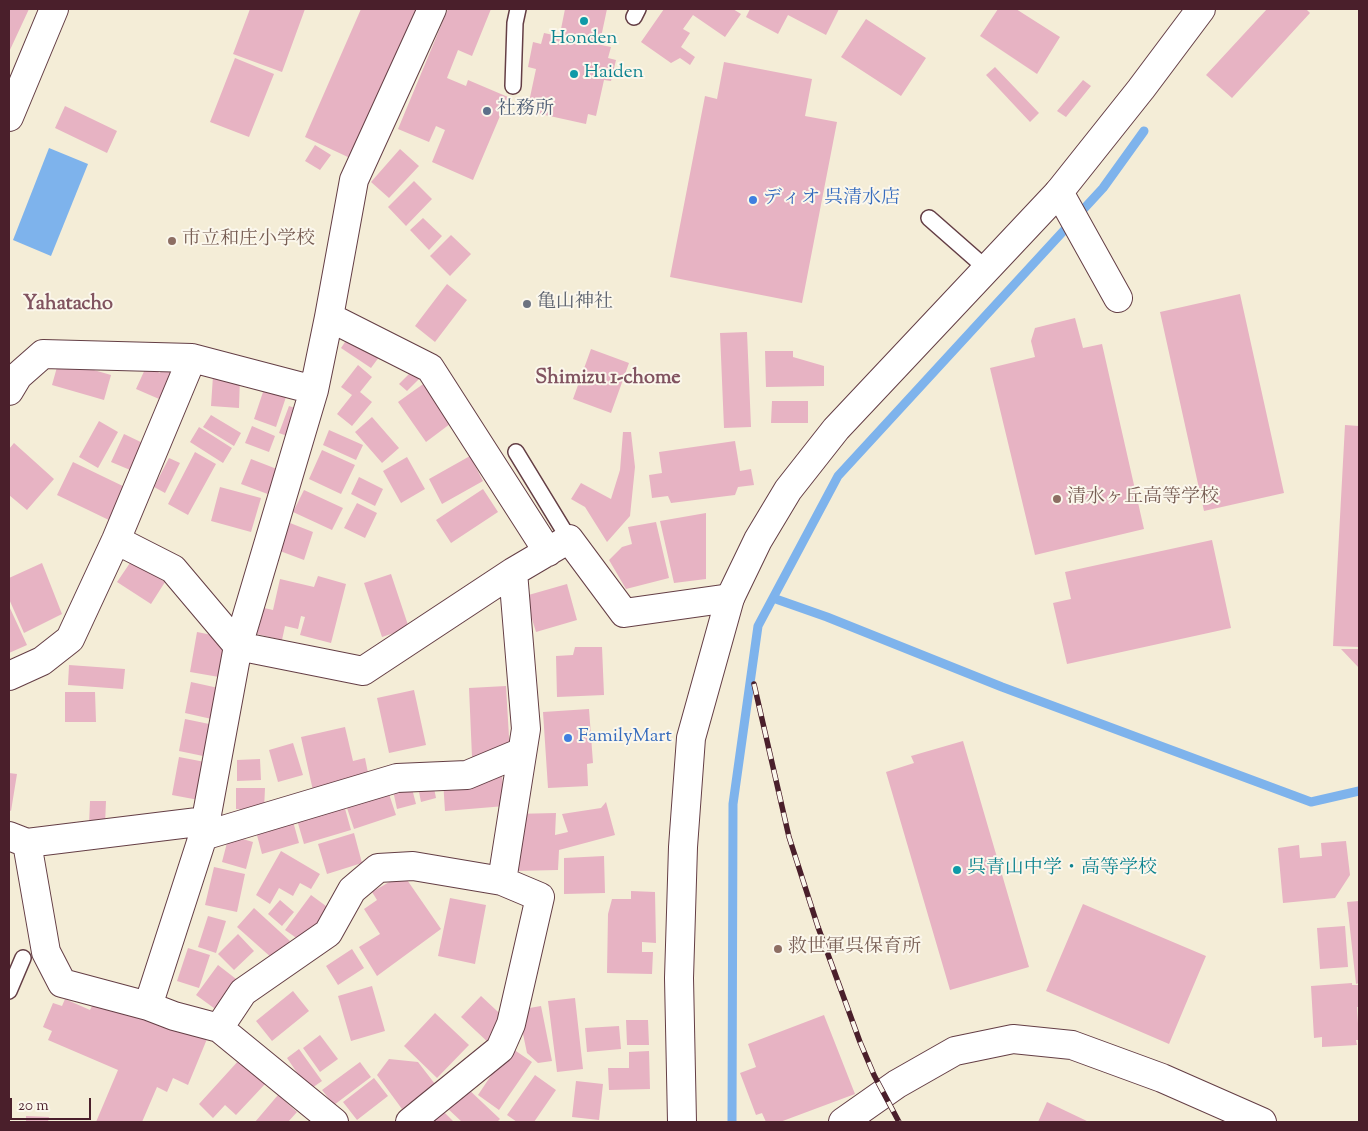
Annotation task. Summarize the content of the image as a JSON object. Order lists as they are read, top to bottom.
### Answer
{
  "districts": ["Yahatacho", "Shimizu 1-chome"],
  "places": [
    "Honden",
    "Haiden",
    "社務所",
    "ディオ 呉清水店",
    "市立和庄小学校",
    "亀山神社",
    "清水ヶ丘高等学校",
    "FamilyMart",
    "呉青山中学・高等学校",
    "救世軍呉保育所"
  ],
  "scale_bar": "20 m"
}
